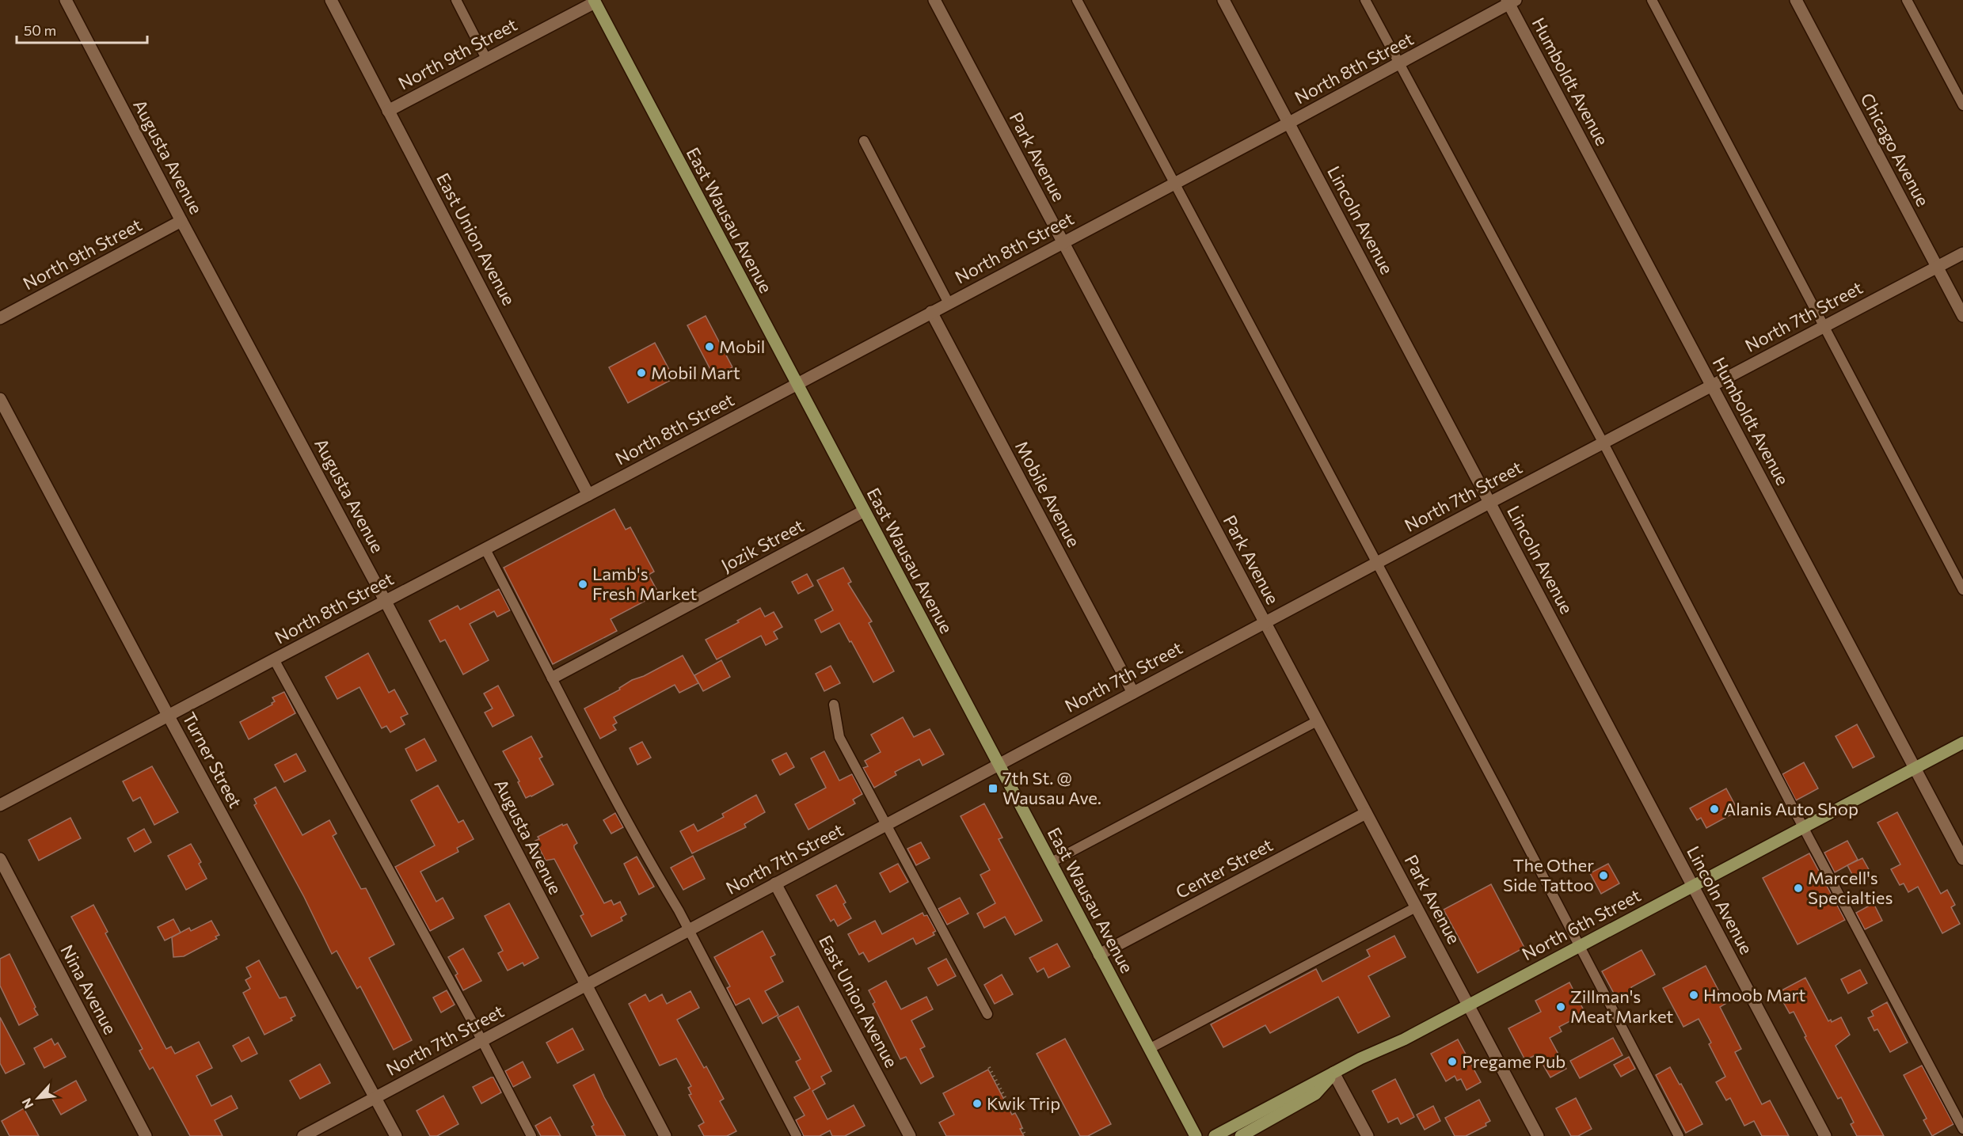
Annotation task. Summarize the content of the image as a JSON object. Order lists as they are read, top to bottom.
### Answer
{
  "streets": {
    "main road": ["East Wausau Avenue", "North 6th Street"],
    "street": [
      "North 9th Street",
      "North 8th Street",
      "Humboldt Avenue",
      "Chicago Avenue",
      "Augusta Avenue",
      "Park Avenue",
      "Lincoln Avenue",
      "East Union Avenue",
      "North 7th Street",
      "Mobile Avenue",
      "Jozik Street",
      "Turner Street",
      "Center Street",
      "Nina Avenue"
    ]
  },
  "crossings": [
    ["North 9th Street", "Augusta Avenue"],
    ["North 9th Street", "East Wausau Avenue"],
    ["North 9th Street", "East Union Avenue"],
    ["North 8th Street", "Humboldt Avenue"],
    ["North 8th Street", "Augusta Avenue"],
    ["North 8th Street", "Park Avenue"],
    ["North 8th Street", "East Wausau Avenue"],
    ["North 8th Street", "Lincoln Avenue"],
    ["North 8th Street", "East Union Avenue"],
    ["North 8th Street", "Mobile Avenue"],
    ["North 8th Street", "Turner Street"],
    ["Humboldt Avenue", "North 7th Street"],
    ["Humboldt Avenue", "North 6th Street"],
    ["Chicago Avenue", "North 7th Street"],
    ["Augusta Avenue", "North 7th Street"],
    ["Park Avenue", "North 7th Street"],
    ["Park Avenue", "Center Street"],
    ["Park Avenue", "North 6th Street"],
    ["East Wausau Avenue", "North 7th Street"],
    ["East Wausau Avenue", "Jozik Street"],
    ["East Wausau Avenue", "Center Street"],
    ["Lincoln Avenue", "North 7th Street"],
    ["Lincoln Avenue", "North 6th Street"],
    ["East Union Avenue", "North 7th Street"],
    ["North 7th Street", "Mobile Avenue"],
    ["North 7th Street", "Turner Street"]
  ],
  "places": {
    "other": [
      "Mobil",
      "Mobil Mart",
      "Lamb's Fresh Market",
      "Alanis Auto Shop",
      "The Other Side Tattoo",
      "Marcell's Specialties",
      "Hmoob Mart",
      "Zillman's Meat Market",
      "Pregame Pub",
      "Kwik Trip"
    ],
    "transit": ["7th St. @ Wausau Ave."]
  },
  "scale_bar": "50 m",
  "north": "bottom left"
}
